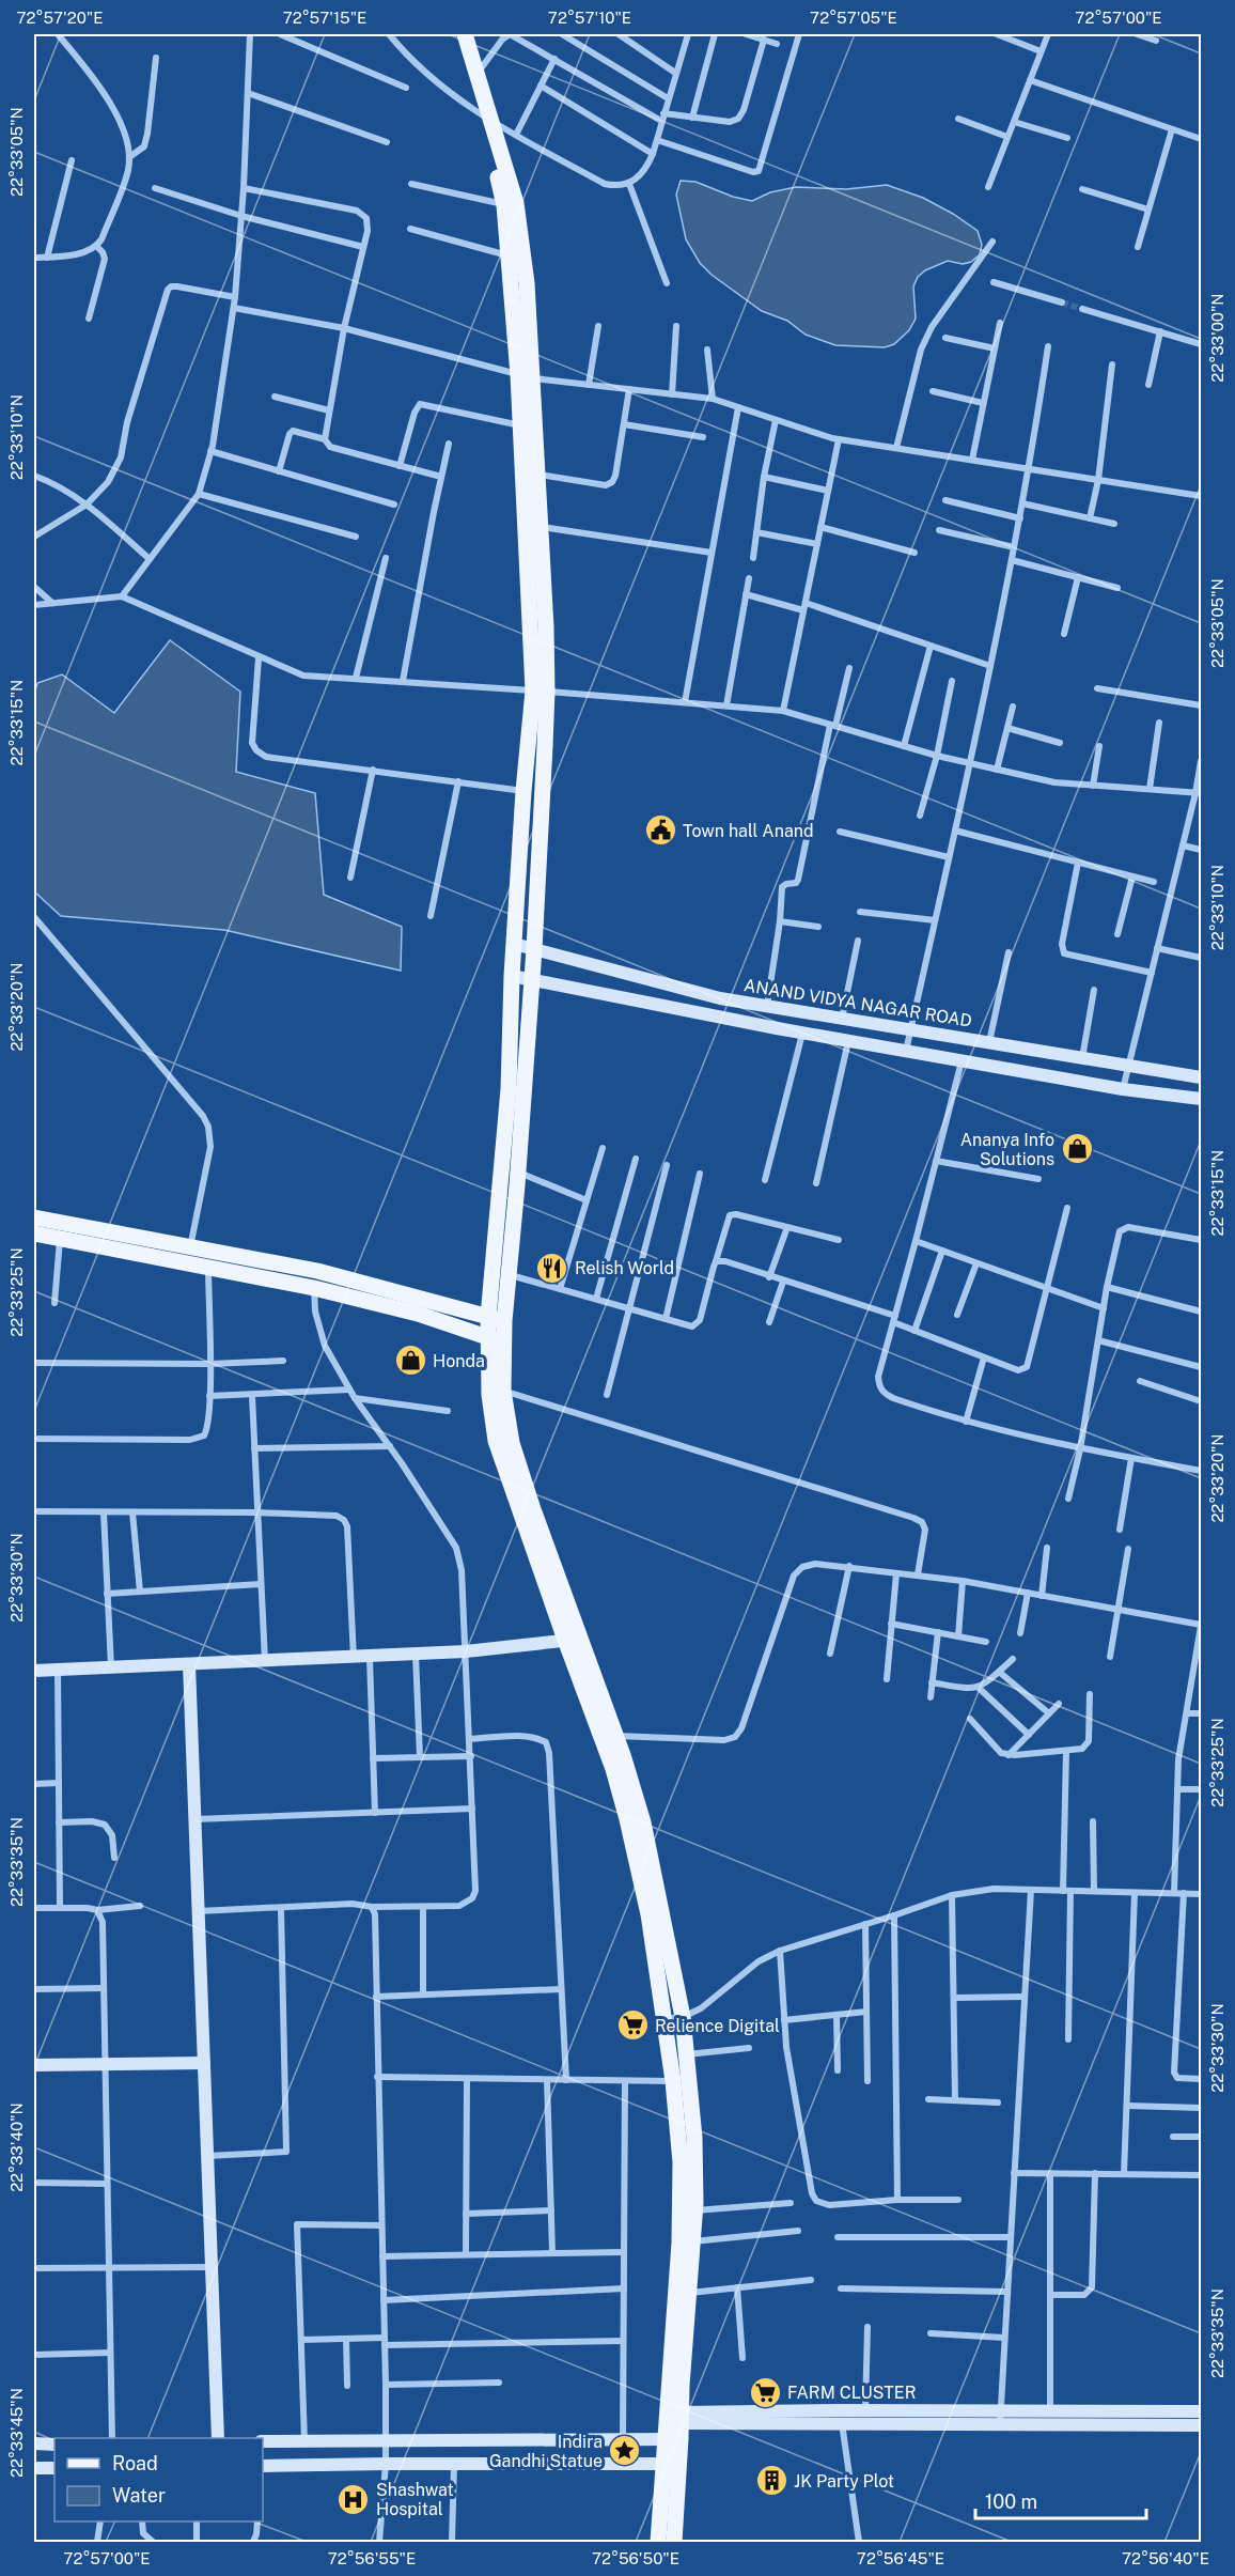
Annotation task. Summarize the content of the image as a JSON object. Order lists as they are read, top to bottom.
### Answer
{
  "streets": {
    "street": ["ANAND VIDYA NAGAR ROAD"]
  },
  "places": {
    "public building": ["Town hall Anand"],
    "shop": ["Ananya Info Solutions", "Honda"],
    "restaurant": ["Relish World"],
    "supermarket": ["Relience Digital", "FARM CLUSTER"],
    "place": ["Indira Gandhi Statue"],
    "building": ["JK Party Plot"],
    "hospital": ["Shashwat Hospital"]
  },
  "legend": ["Road", "Water"],
  "scale_bar": "100 m",
  "coordinates": [
    "72°57'20\"E",
    "72°57'15\"E",
    "72°57'10\"E",
    "72°57'05\"E",
    "72°57'00\"E",
    "22°33'05\"N",
    "22°33'00\"N",
    "22°33'10\"N",
    "22°33'15\"N",
    "22°33'20\"N",
    "22°33'25\"N",
    "22°33'30\"N",
    "22°33'35\"N",
    "22°33'40\"N",
    "22°33'45\"N",
    "72°56'55\"E",
    "72°56'50\"E",
    "72°56'45\"E",
    "72°56'40\"E"
  ]
}
